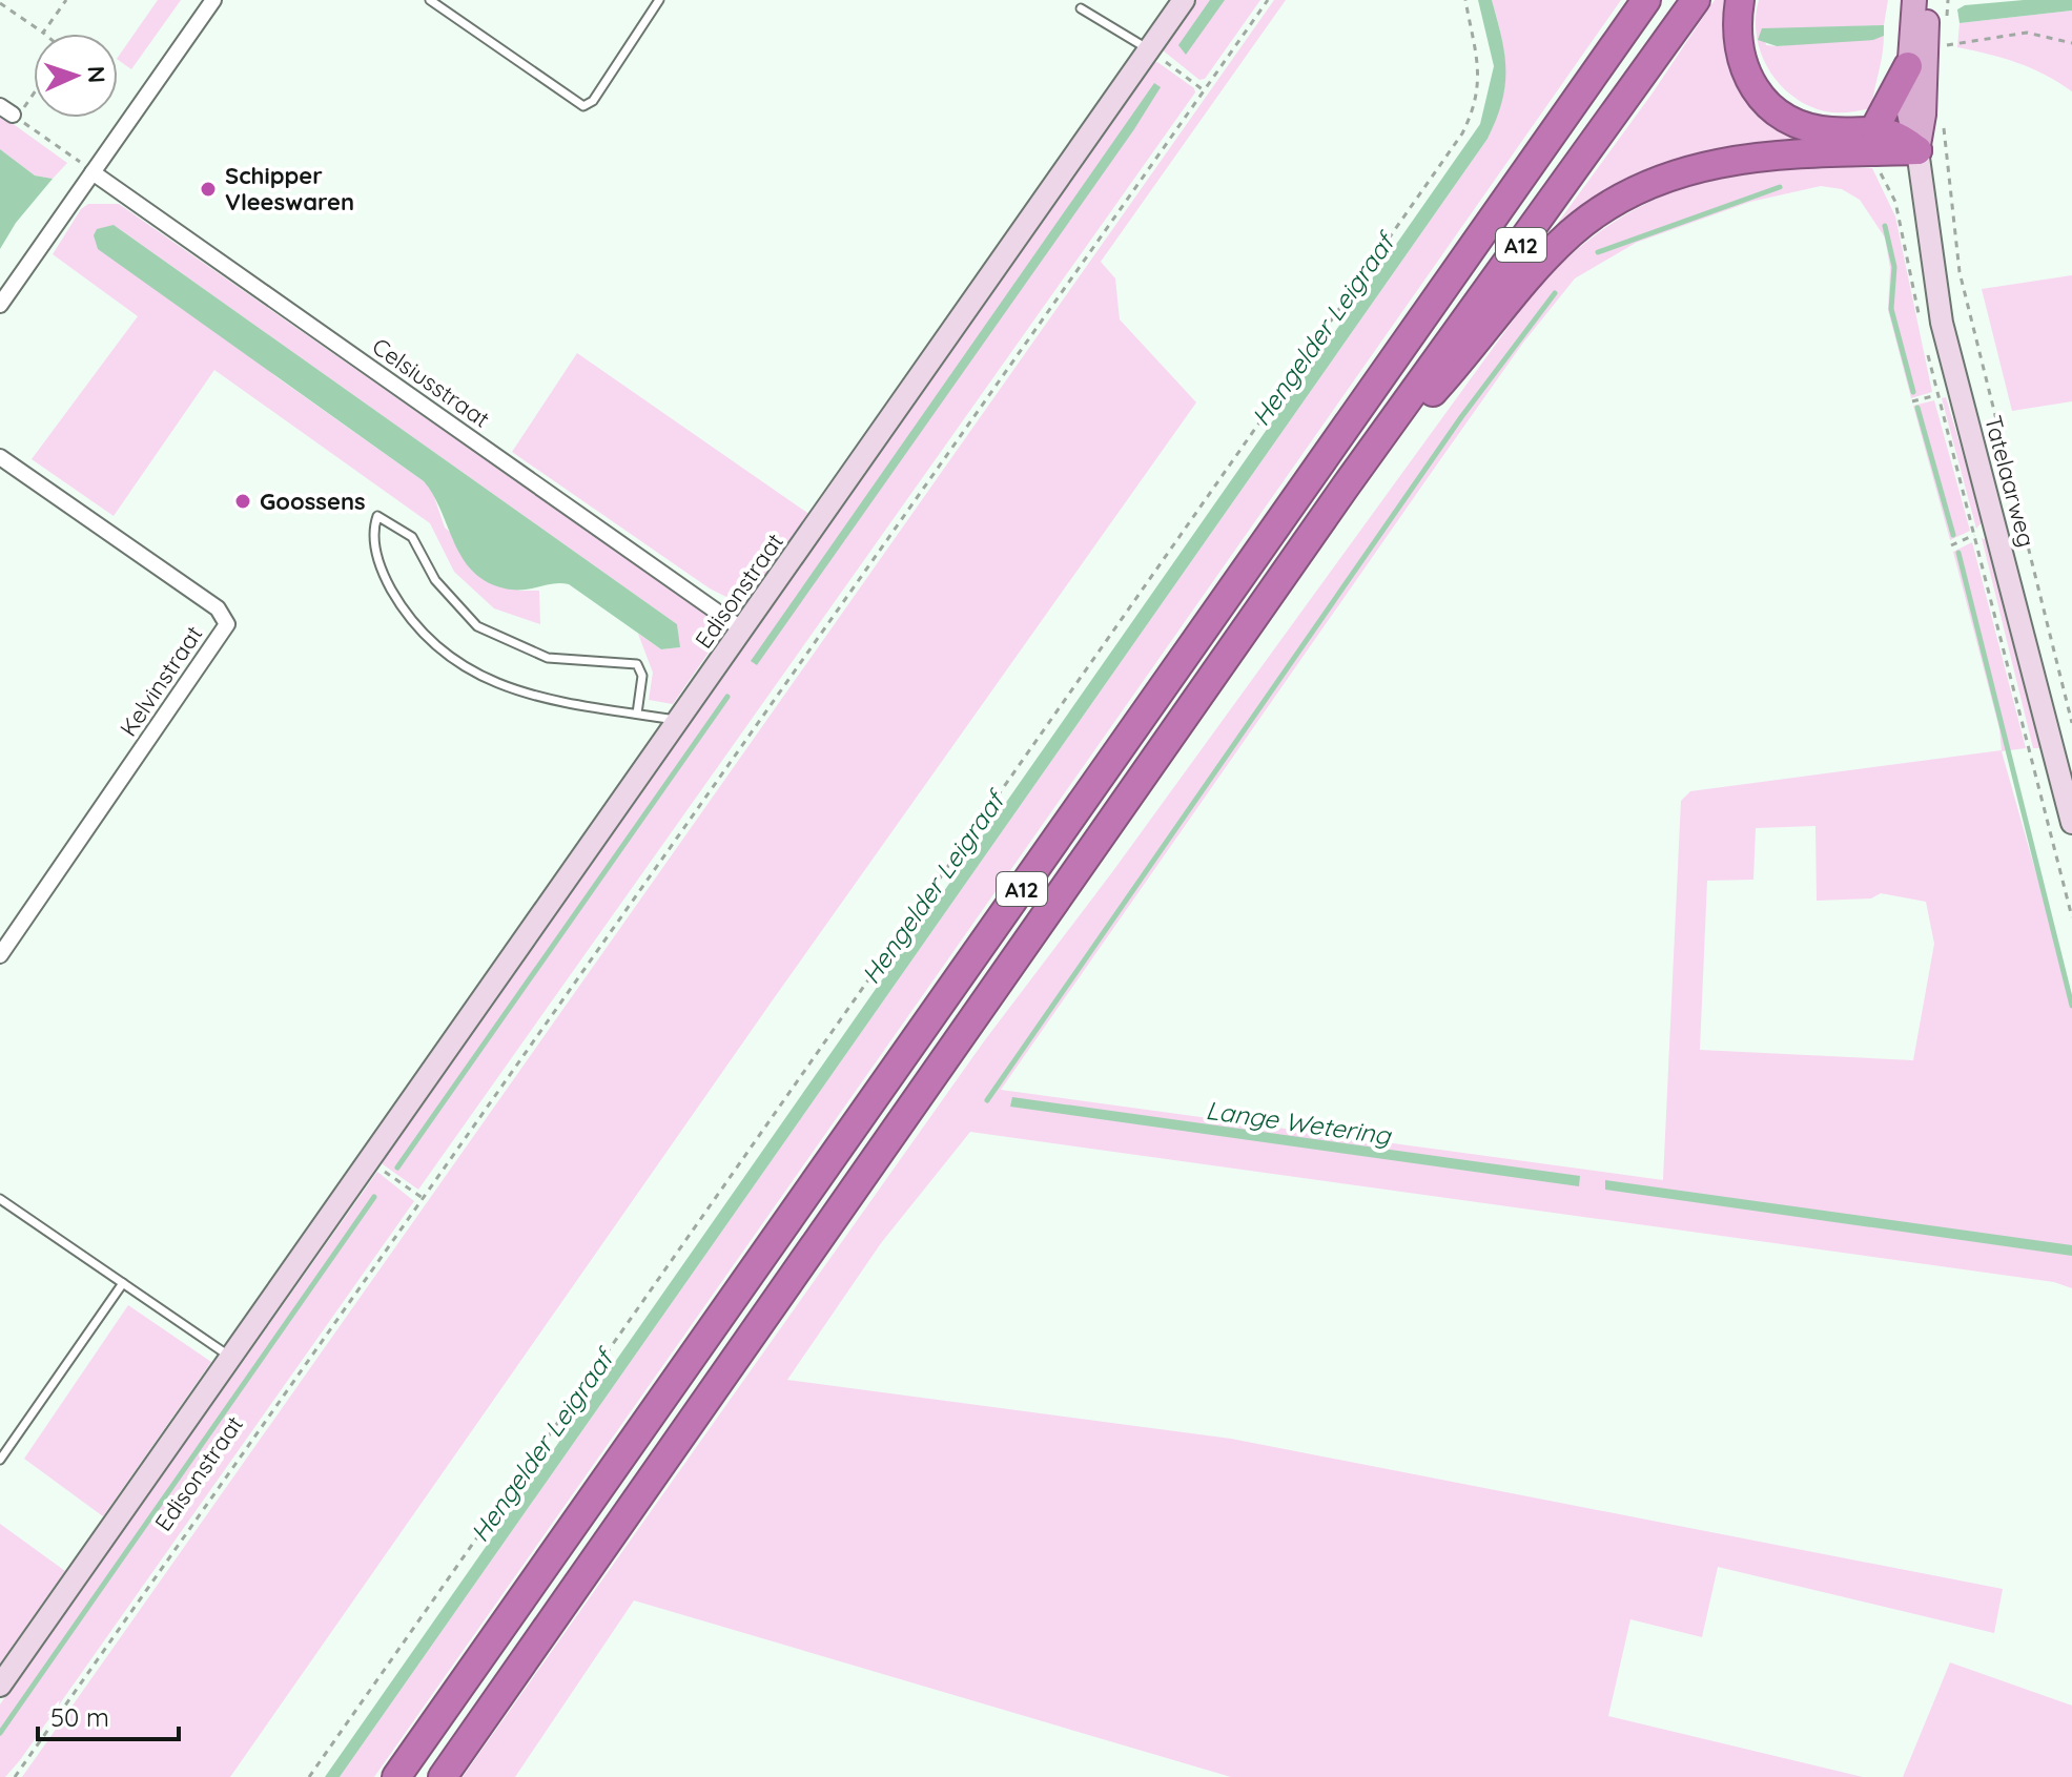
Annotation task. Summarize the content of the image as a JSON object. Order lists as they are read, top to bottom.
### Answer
{
  "streets": {
    "highway": ["A12"],
    "street": [
      "Celsiusstraat",
      "Tatelaarweg",
      "Edisonstraat",
      "Kelvinstraat"
    ]
  },
  "crossings": [
    ["A12", "Tatelaarweg"],
    ["Celsiusstraat", "Edisonstraat"]
  ],
  "water": ["Hengelder Leigraaf", "Lange Wetering"],
  "places": ["Schipper Vleeswaren", "Goossens"],
  "scale_bar": "50 m",
  "north": "right"
}
